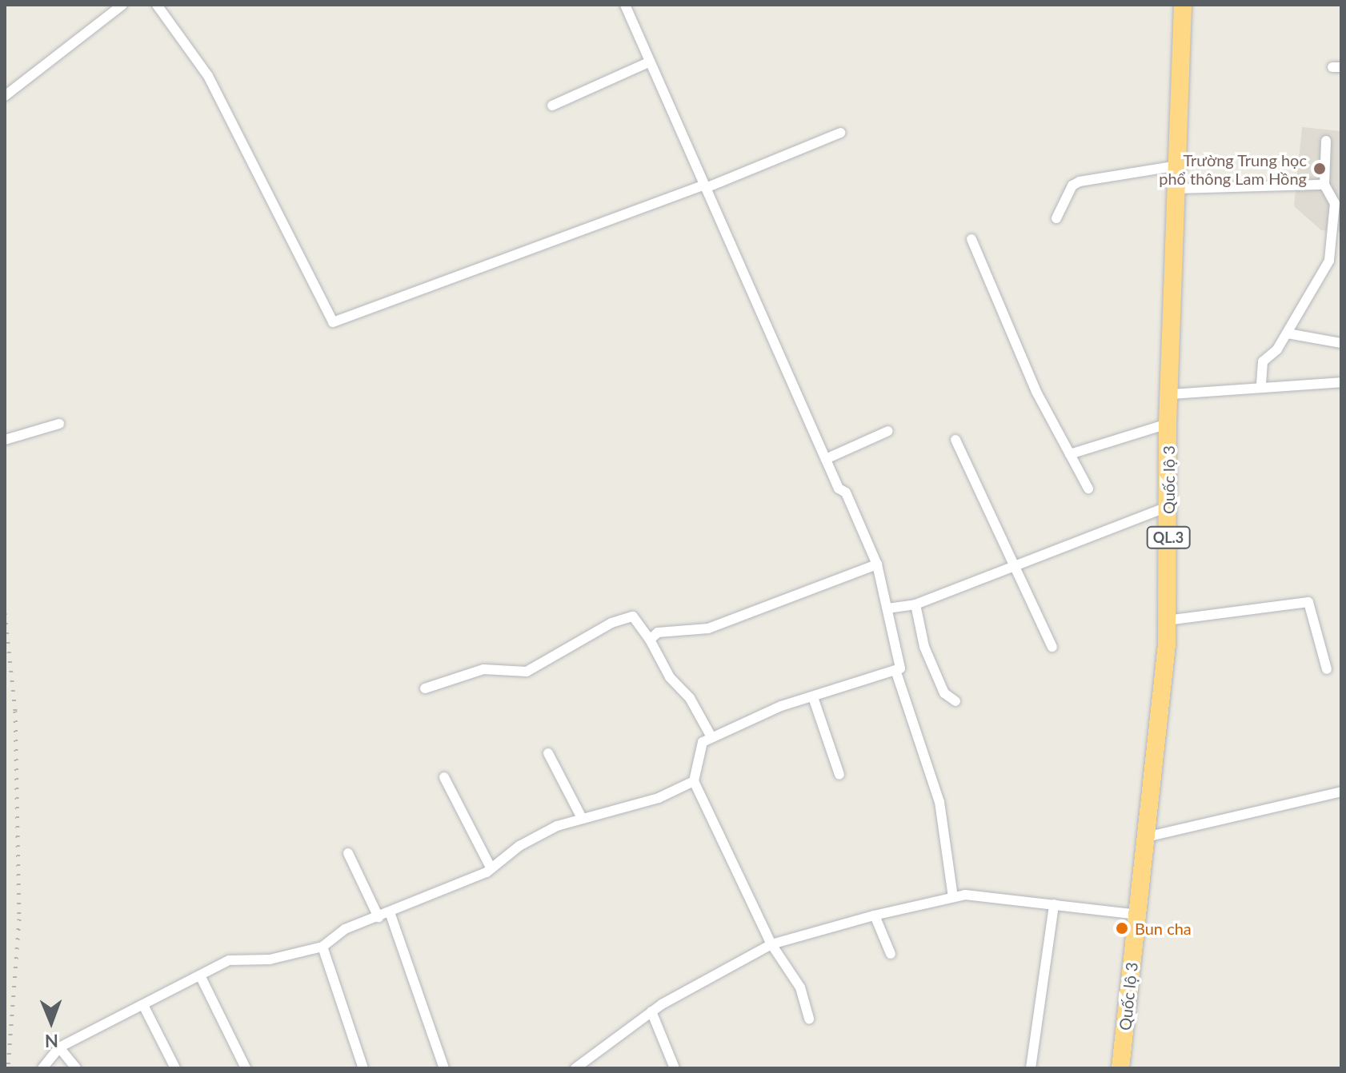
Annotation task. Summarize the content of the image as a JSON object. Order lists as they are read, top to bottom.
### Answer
{
  "streets": {
    "highway": ["Quốc lộ 3", "QL.3"]
  },
  "places": ["Trường Trung học phổ thông Lam Hồng", "Bun cha"],
  "north": "bottom"
}
